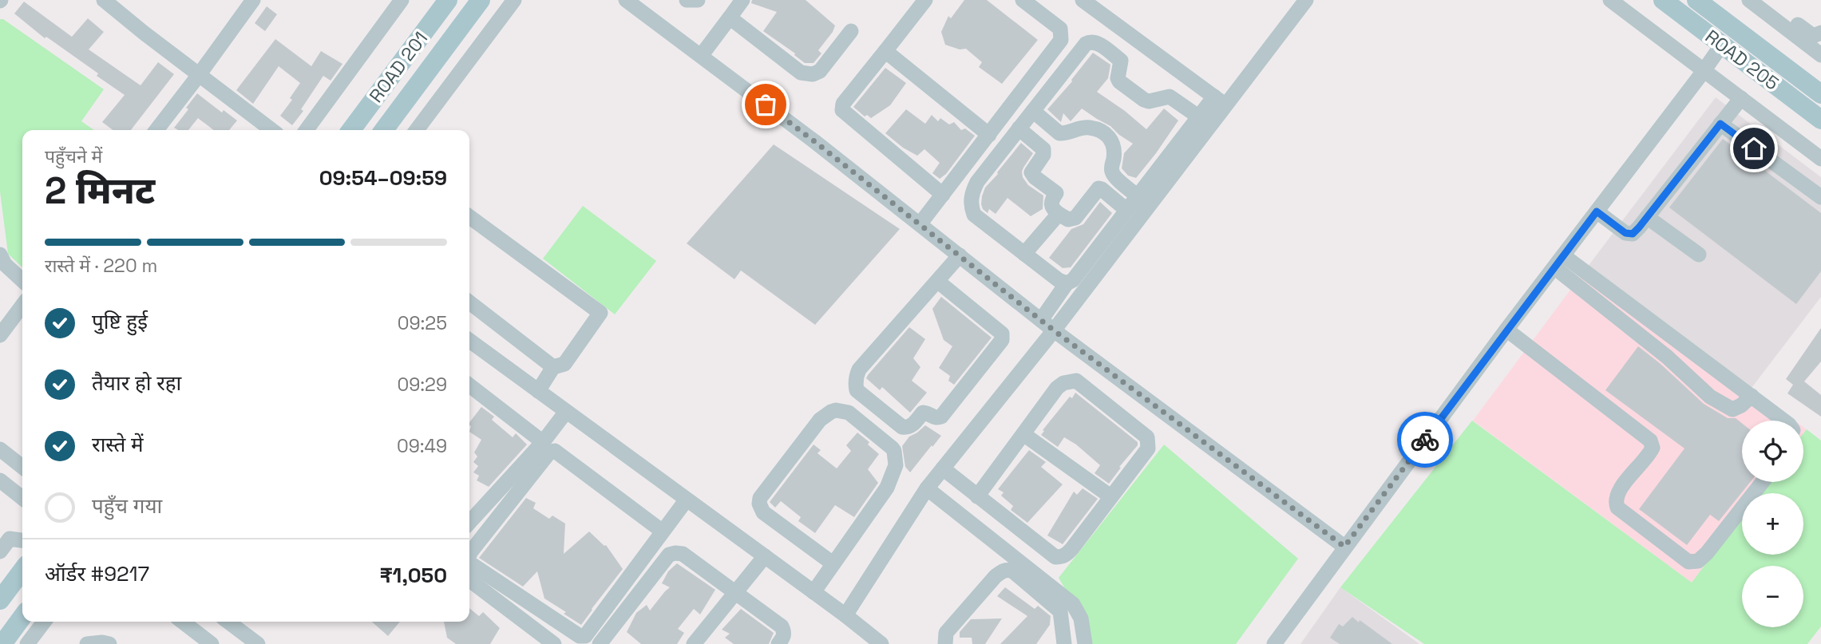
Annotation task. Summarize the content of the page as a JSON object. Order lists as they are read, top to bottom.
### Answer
{
  "streets": {
    "main road": ["ROAD 205", "ROAD 201"]
  },
  "page": {
    "heading": ["2 मिनट", "पहुँचने में", "09:54–09:59"],
    "panel": ["ऑर्डर #9217", "₹1,050"],
    "bar": "रास्ते में · 220 m",
    "list": [
      ["पुष्टि हुई", "09:25"],
      ["तैयार हो रहा", "09:29"],
      ["रास्ते में", "09:49"],
      "पहुँच गया"
    ],
    "map_buttons": ["+", "−"]
  }
}
